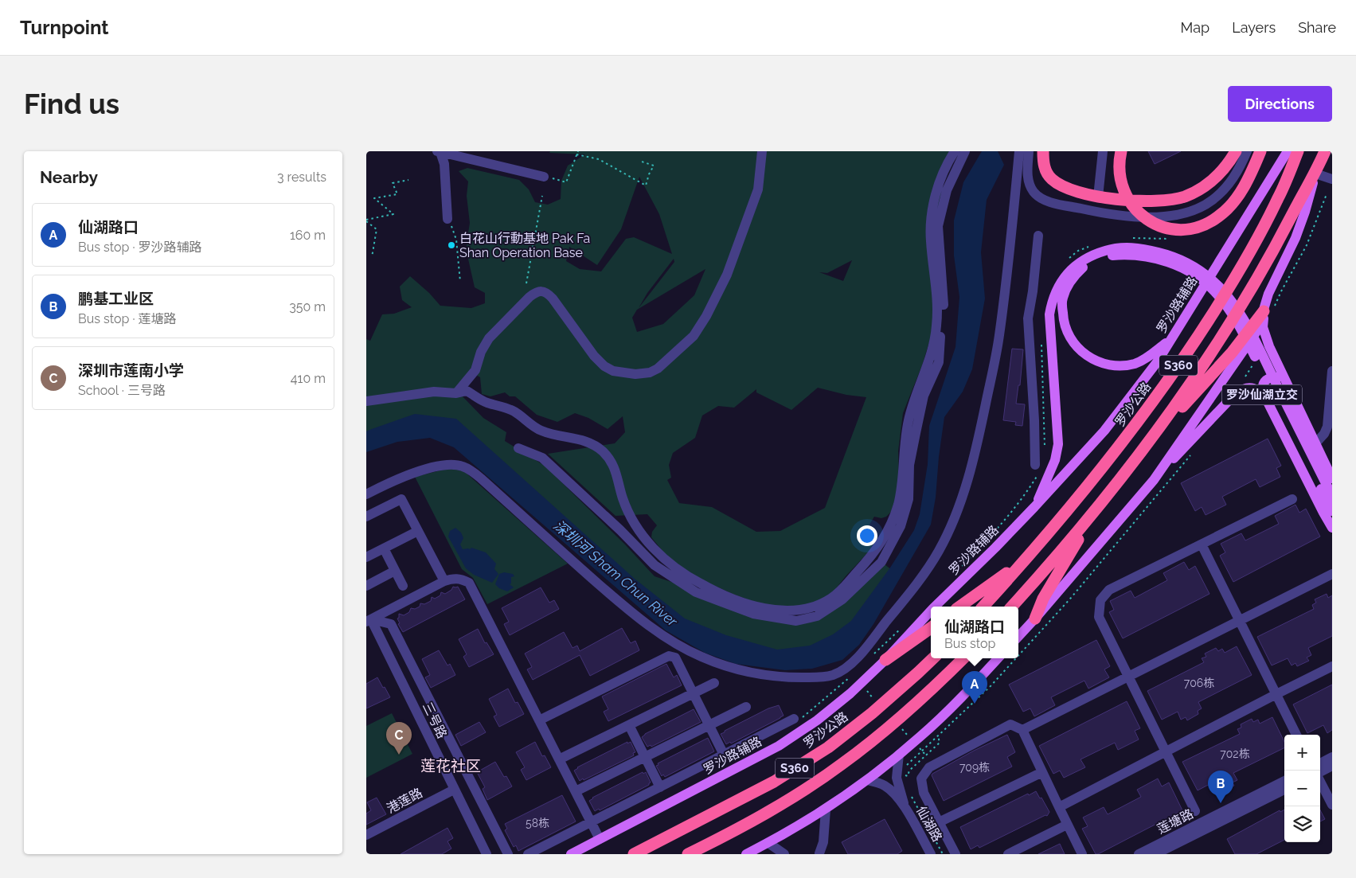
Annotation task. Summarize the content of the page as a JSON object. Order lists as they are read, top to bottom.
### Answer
{
  "streets": {
    "highway": ["S360", "罗沙公路"],
    "main road": ["罗沙路辅路", "罗沙仙湖立交"],
    "street": [
      "三号路",
      "港莲路",
      "莲塘路",
      "仙湖路"
    ]
  },
  "crossings": [
    ["三号路", "港莲路"]
  ],
  "districts": ["莲花社区"],
  "water": ["深圳河 Sham Chun River"],
  "places": ["白花山行動基地 Pak Fa Shan Operation Base"],
  "house_numbers": [
    "706栋",
    "702栋",
    "709栋",
    "58栋"
  ],
  "page": {
    "header": "Turnpoint",
    "nav": ["Map", "Layers", "Share"],
    "buttons": "Directions",
    "title": "Find us",
    "heading": ["Nearby", "3 results"],
    "list": [
      {
        "mark": "A",
        "name": "仙湖路口",
        "note": "Bus stop · 罗沙路辅路",
        "value": "160 m"
      },
      {
        "mark": "B",
        "name": "鹏基工业区",
        "note": "Bus stop · 莲塘路",
        "value": "350 m"
      },
      {
        "mark": "C",
        "name": "深圳市莲南小学",
        "note": "School · 三号路",
        "value": "410 m"
      }
    ],
    "popup": ["仙湖路口", "Bus stop"],
    "pins": ["A", "C", "B"],
    "map_buttons": ["+", "−"]
  }
}
